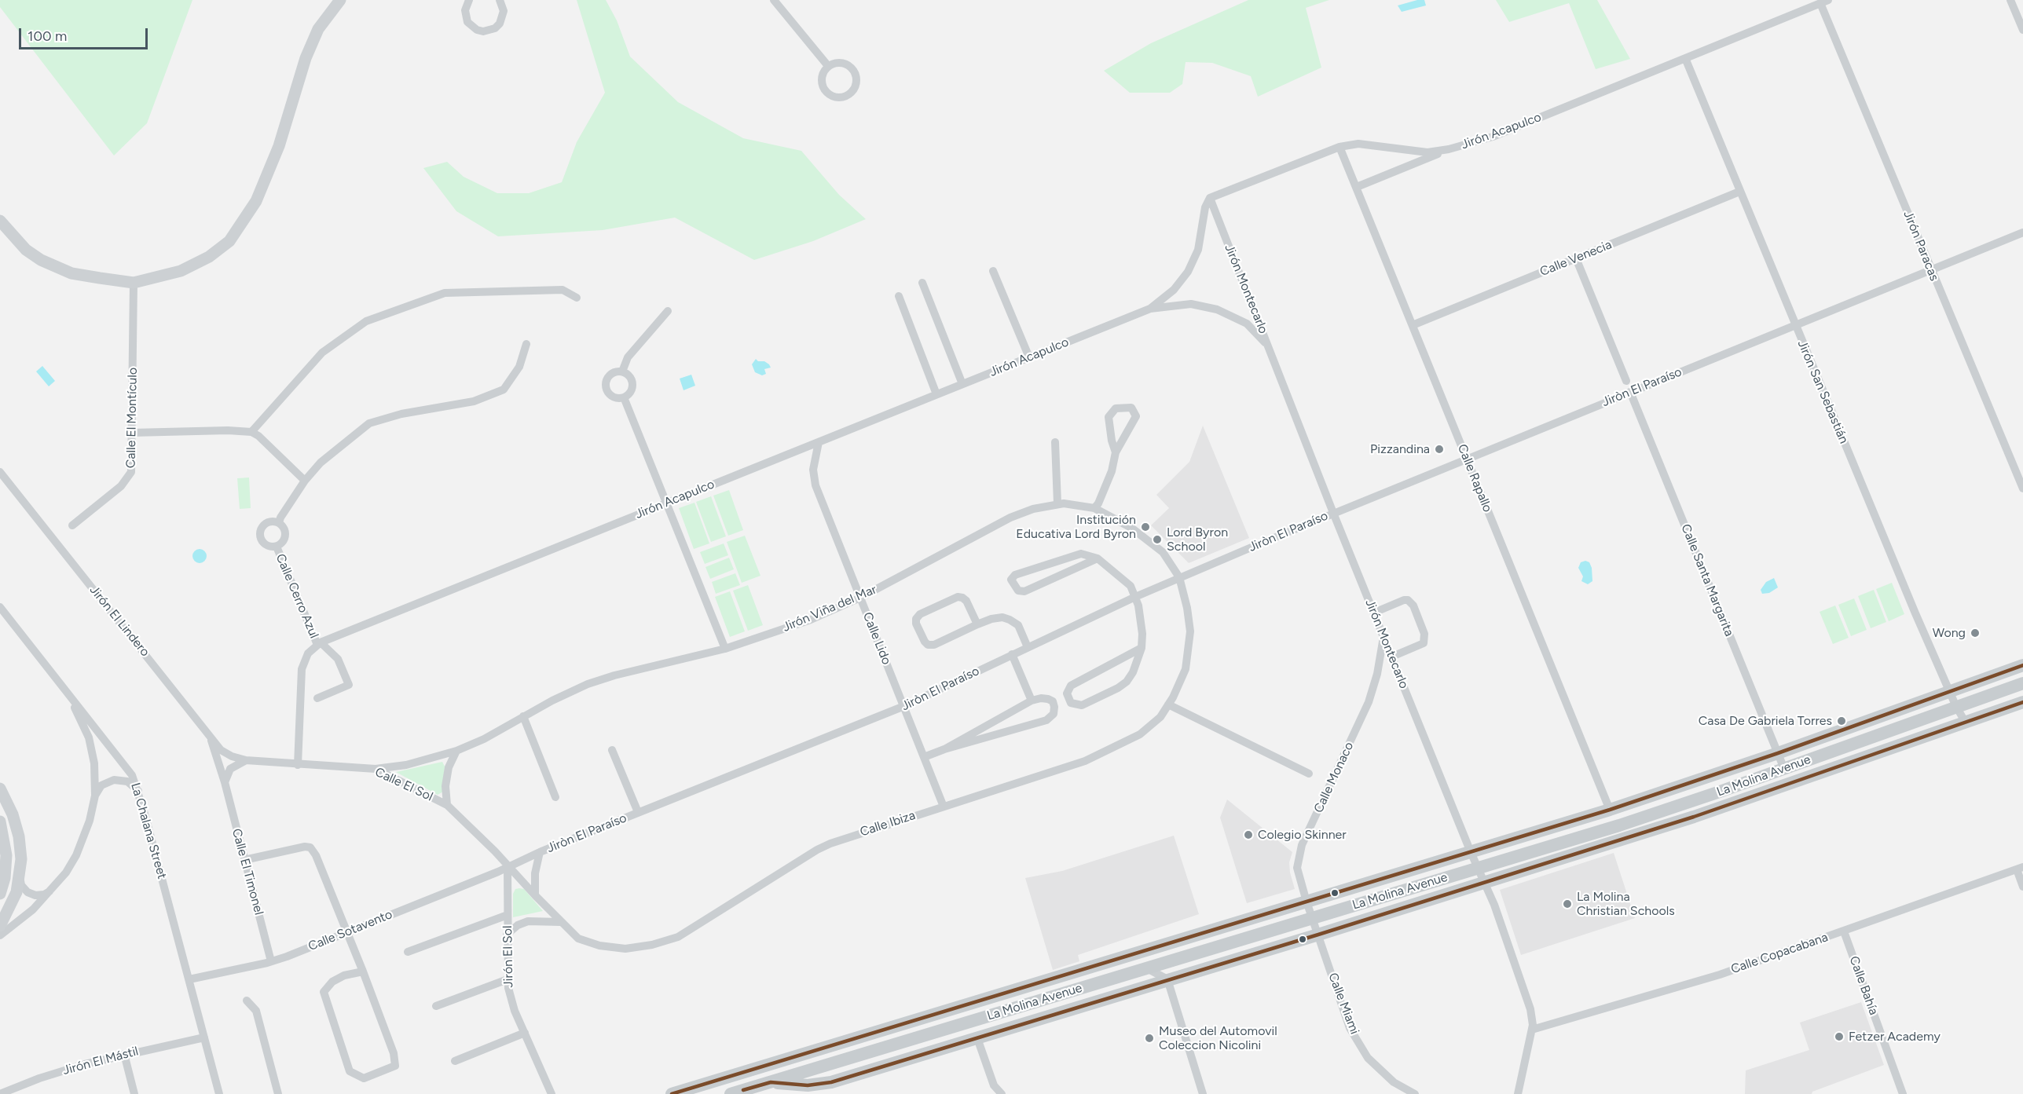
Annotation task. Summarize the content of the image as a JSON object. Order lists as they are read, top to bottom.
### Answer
{
  "streets": {
    "main road": ["La Molina Avenue"],
    "street": [
      "Jirón Acapulco",
      "Jirón Paracas",
      "Calle Venecia",
      "Jirón Montecarlo",
      "Jiròn El Paraíso",
      "Jirón San Sebastián",
      "Calle El Montículo",
      "Calle Rapallo",
      "Calle Santa Margarita",
      "Calle Cerro Azul",
      "Jirón Viña del Mar",
      "Jirón El Lindero",
      "Calle Lido",
      "Calle Monaco",
      "Calle El Sol",
      "Calle Ibiza",
      "La Chalana Street",
      "Calle El Timonel",
      "Calle Sotavento",
      "Calle Copacabana",
      "Jirón El Sol",
      "Calle Bahía",
      "Calle Miami",
      "Jirón El Mástil"
    ]
  },
  "crossings": [
    ["Jirón Acapulco", "Jirón Paracas"],
    ["Jirón Acapulco", "Jirón Montecarlo"],
    ["Jirón Acapulco", "Jirón San Sebastián"],
    ["Jirón Acapulco", "Calle Rapallo"],
    ["Jirón Acapulco", "Calle Cerro Azul"],
    ["Jirón Acapulco", "Calle Lido"],
    ["Jirón Paracas", "Jiròn El Paraíso"],
    ["Calle Venecia", "Jirón San Sebastián"],
    ["Calle Venecia", "Calle Rapallo"],
    ["Jirón Montecarlo", "Jiròn El Paraíso"],
    ["Jirón Montecarlo", "La Molina Avenue"],
    ["Jirón Montecarlo", "Calle Monaco"],
    ["Jirón Montecarlo", "Calle Copacabana"],
    ["Jiròn El Paraíso", "Jirón San Sebastián"],
    ["Jiròn El Paraíso", "Calle Rapallo"],
    ["Jiròn El Paraíso", "Calle Santa Margarita"],
    ["Jiròn El Paraíso", "Jirón Viña del Mar"],
    ["Jiròn El Paraíso", "Calle Lido"],
    ["Jiròn El Paraíso", "Calle El Sol"],
    ["Jiròn El Paraíso", "Calle Ibiza"],
    ["Jiròn El Paraíso", "Calle Sotavento"],
    ["Jiròn El Paraíso", "Jirón El Sol"],
    ["Jirón San Sebastián", "La Molina Avenue"],
    ["Calle Rapallo", "La Molina Avenue"],
    ["Calle Santa Margarita", "La Molina Avenue"],
    ["Jirón Viña del Mar", "Calle Lido"],
    ["Jirón Viña del Mar", "Calle El Sol"],
    ["Jirón Viña del Mar", "Calle Ibiza"],
    ["Jirón El Lindero", "Calle El Sol"],
    ["Jirón El Lindero", "Calle El Timonel"],
    ["Calle Lido", "Calle Ibiza"],
    ["La Molina Avenue", "Calle Monaco"],
    ["La Molina Avenue", "Calle Miami"],
    ["Calle Monaco", "Calle Miami"],
    ["Calle El Sol", "Calle Ibiza"],
    ["Calle El Sol", "Calle Sotavento"],
    ["Calle El Sol", "Jirón El Sol"],
    ["Calle Ibiza", "Calle Sotavento"],
    ["Calle Ibiza", "Jirón El Sol"],
    ["La Chalana Street", "Calle Sotavento"],
    ["La Chalana Street", "Jirón El Mástil"],
    ["Calle El Timonel", "Calle Sotavento"],
    ["Calle Sotavento", "Jirón El Sol"],
    ["Calle Copacabana", "Calle Bahía"]
  ],
  "places": [
    "Pizzandina",
    "Institución Educativa Lord Byron",
    "Lord Byron School",
    "Wong",
    "Casa De Gabriela Torres",
    "Colegio Skinner",
    "La Molina Christian Schools",
    "Fetzer Academy",
    "Museo del Automovil Coleccion Nicolini"
  ],
  "scale_bar": "100 m"
}
